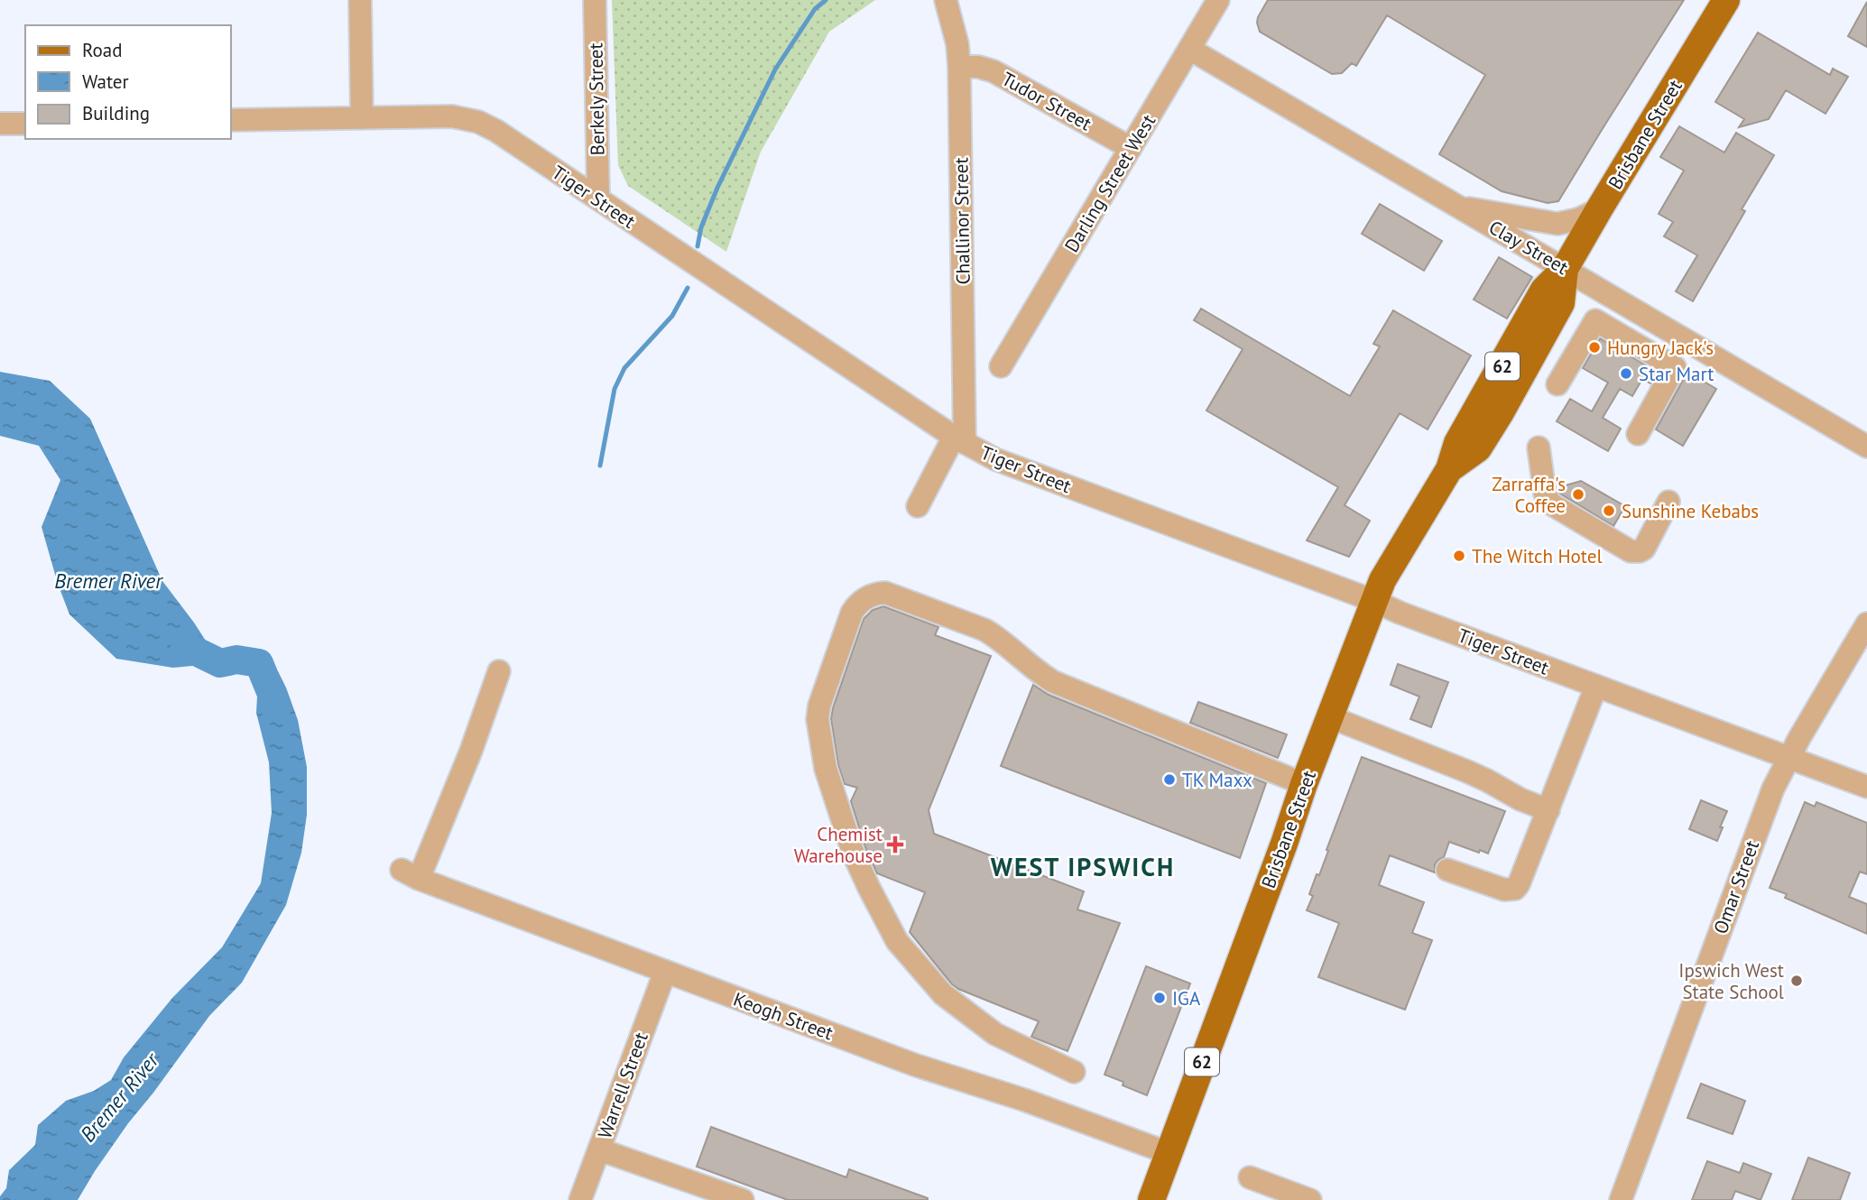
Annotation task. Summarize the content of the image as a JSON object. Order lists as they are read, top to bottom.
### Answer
{
  "streets": {
    "main road": ["Brisbane Street", "62"],
    "street": [
      "Berkely Street",
      "Tudor Street",
      "Darling Street West",
      "Tiger Street",
      "Challinor Street",
      "Clay Street",
      "Omar Street",
      "Keogh Street",
      "Warrell Street"
    ]
  },
  "crossings": [
    ["Berkely Street", "Tiger Street"],
    ["Tudor Street", "Darling Street West"],
    ["Tudor Street", "Challinor Street"],
    ["Brisbane Street", "Tiger Street"],
    ["Brisbane Street", "Clay Street"],
    ["Brisbane Street", "Keogh Street"],
    ["Darling Street West", "Clay Street"],
    ["Tiger Street", "Challinor Street"],
    ["Tiger Street", "Omar Street"],
    ["Keogh Street", "Warrell Street"]
  ],
  "districts": ["WEST IPSWICH"],
  "water": ["Bremer River"],
  "places": {
    "other": [
      "Hungry Jack's",
      "Star Mart",
      "Zarraffa's Coffee",
      "Sunshine Kebabs",
      "The Witch Hotel",
      "TK Maxx",
      "Ipswich West State School",
      "IGA"
    ],
    "health": ["Chemist Warehouse"]
  },
  "legend": ["Road", "Water", "Building"]
}
